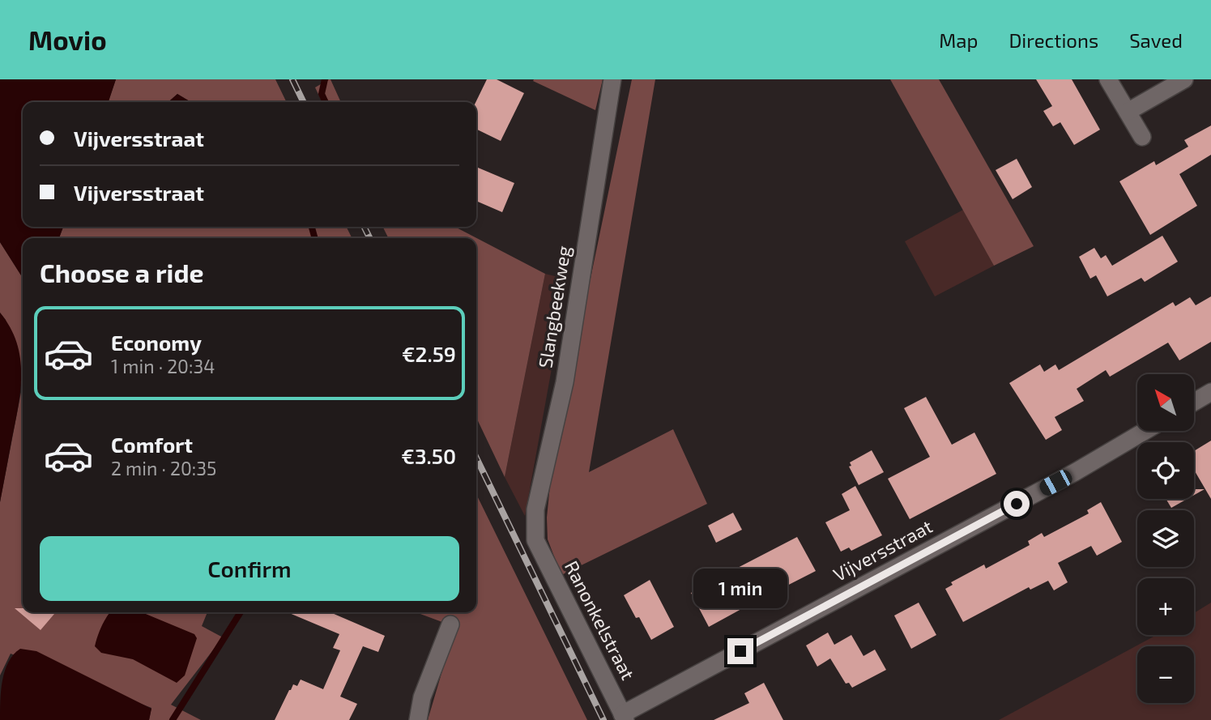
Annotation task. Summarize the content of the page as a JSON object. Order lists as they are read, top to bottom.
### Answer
{
  "streets": {
    "street": ["Slangbeekweg", "Vijversstraat", "Ranonkelstraat"]
  },
  "crossings": [
    ["Slangbeekweg", "Ranonkelstraat"],
    ["Vijversstraat", "Ranonkelstraat"]
  ],
  "north": "top left",
  "page": {
    "header": "Movio",
    "nav": ["Map", "Directions", "Saved"],
    "banner": ["Vijversstraat", "Vijversstraat"],
    "heading": "Choose a ride",
    "list": [
      {
        "name": "Economy",
        "note": "1 min · 20:34",
        "value": "€2.59"
      },
      {
        "name": "Comfort",
        "note": "2 min · 20:35",
        "value": "€3.50"
      }
    ],
    "map_buttons": ["+", "−"],
    "buttons": "Confirm",
    "bubble": "1 min"
  }
}
